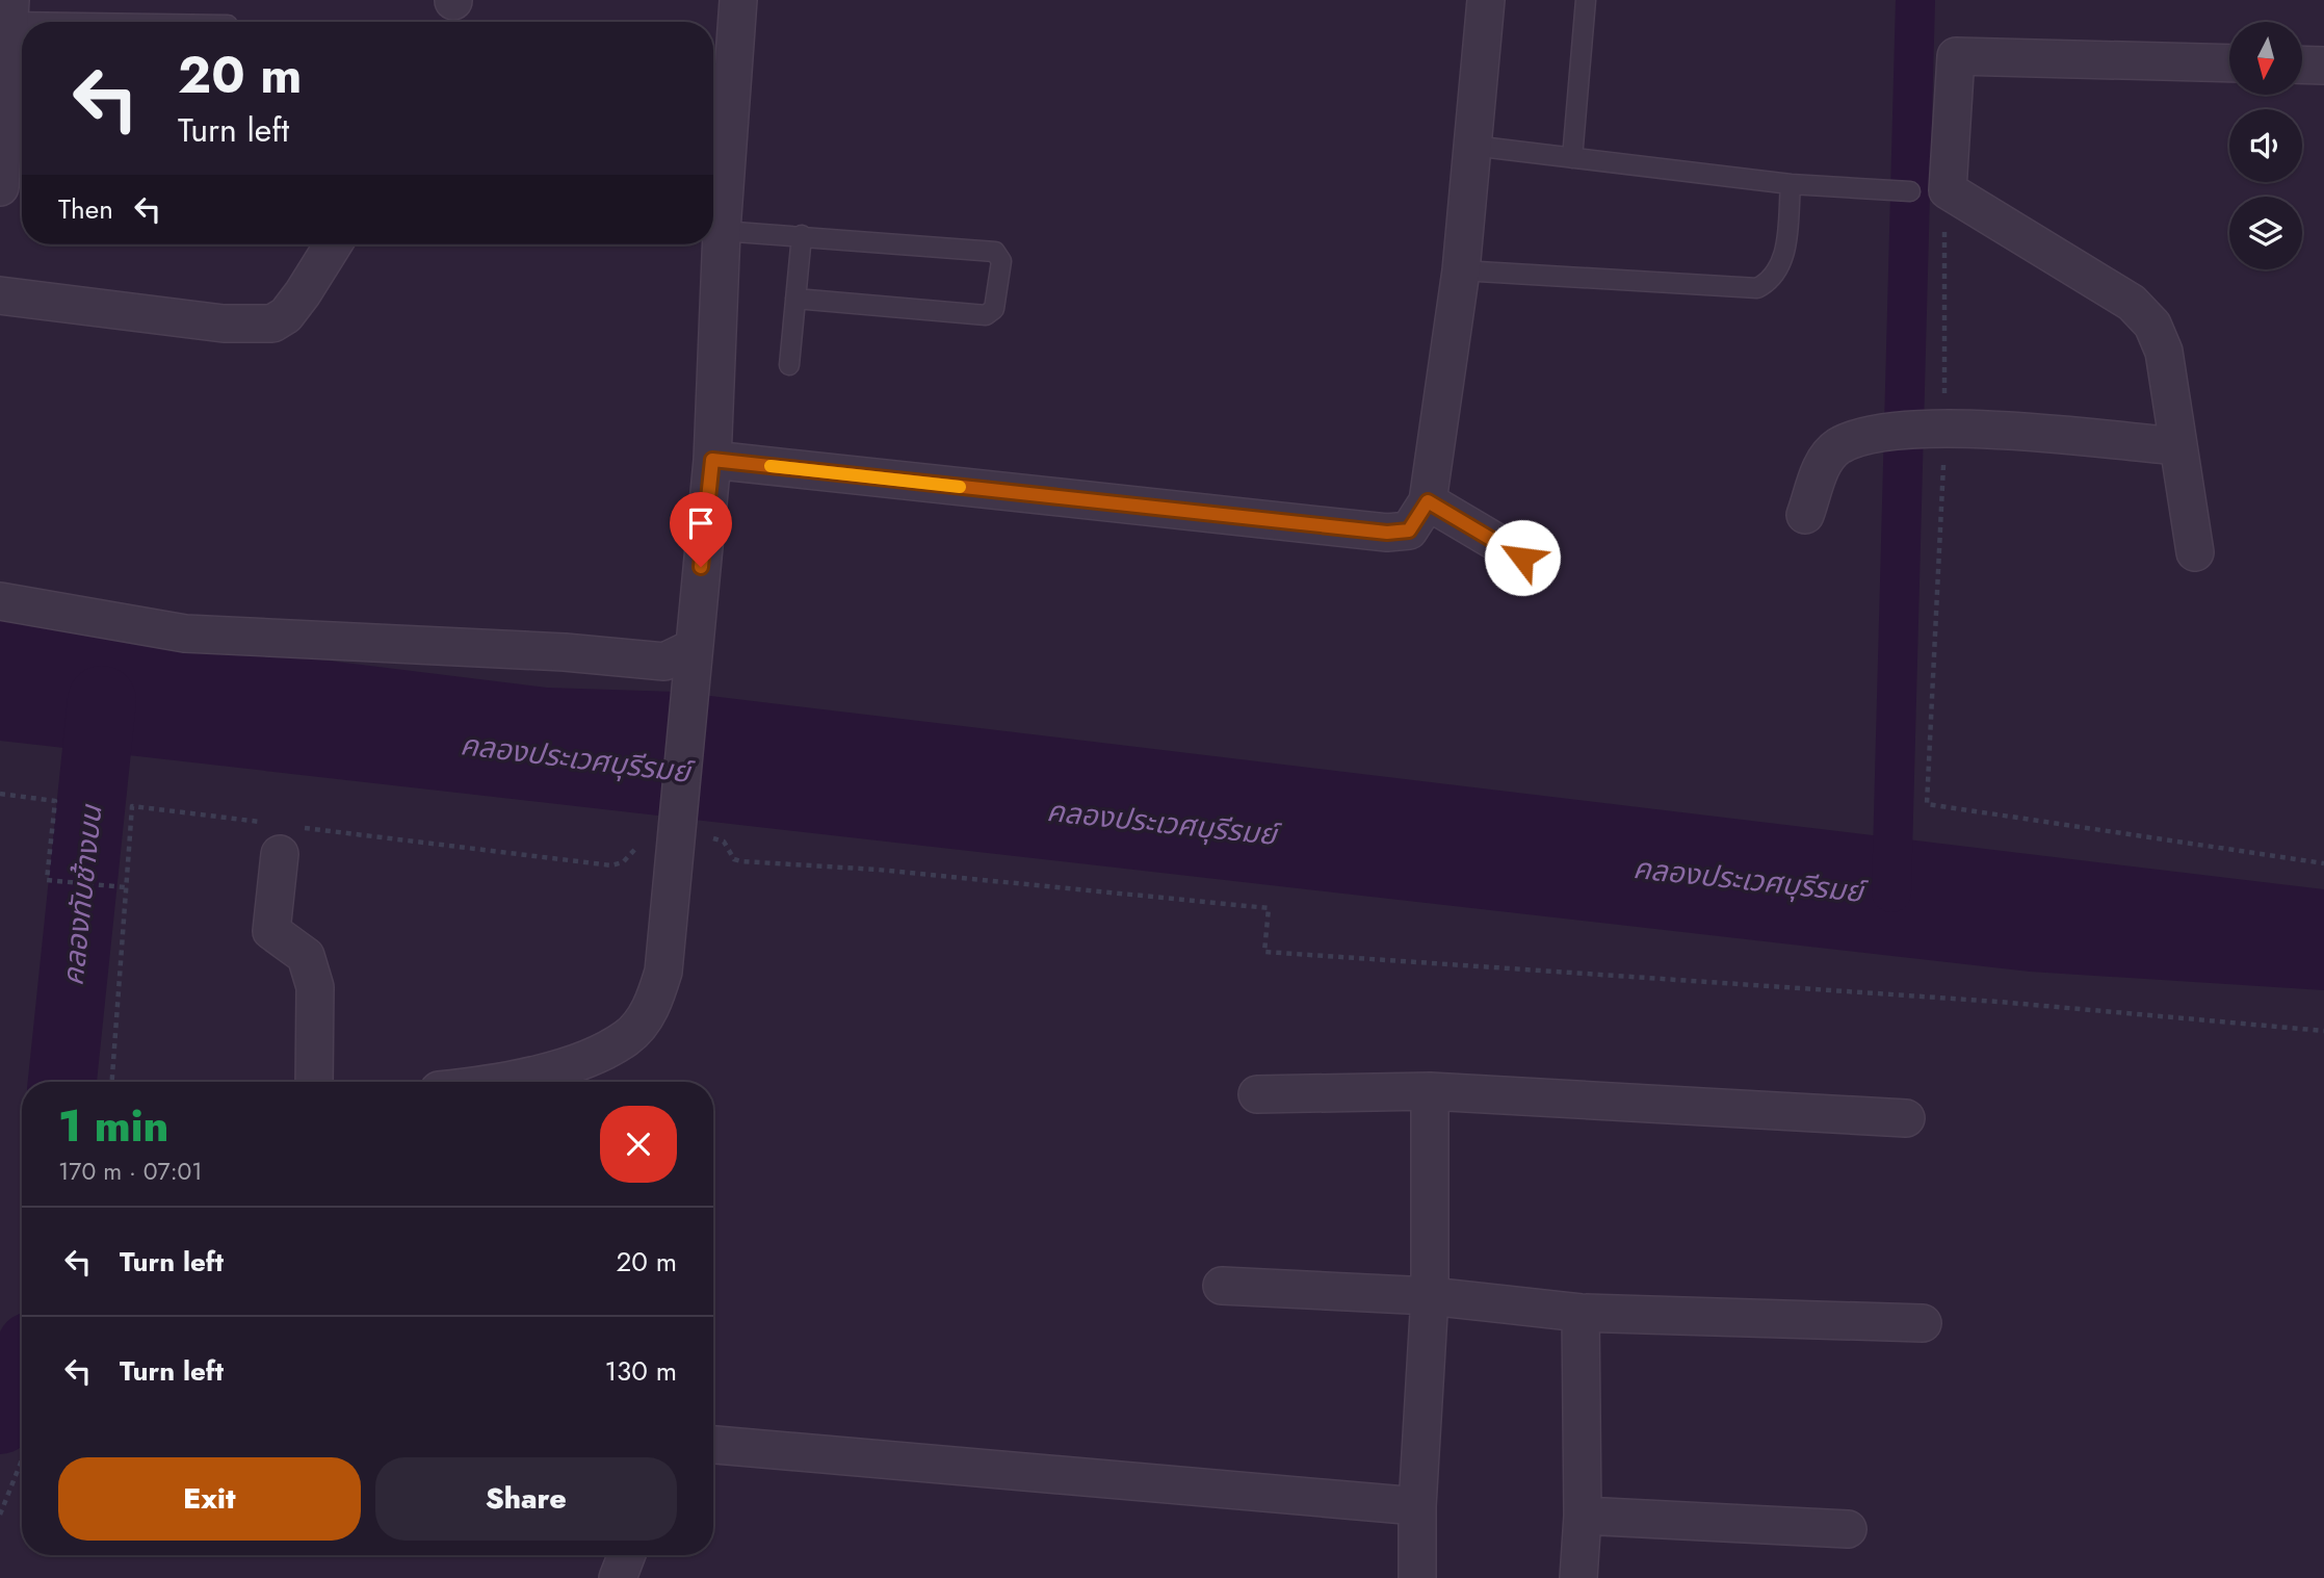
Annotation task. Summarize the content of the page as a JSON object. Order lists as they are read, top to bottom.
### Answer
{
  "water": ["คลองประเวศบุรีรมย์", "คลองทับช้างบน"],
  "north": "bottom",
  "page": {
    "turn": ["20 m", "Turn left"],
    "then": "Then",
    "heading": ["1 min", "170 m · 07:01"],
    "list": [
      {
        "name": "Turn left",
        "value": "20 m"
      },
      {
        "name": "Turn left",
        "value": "130 m"
      }
    ],
    "buttons": ["Exit", "Share"]
  }
}
